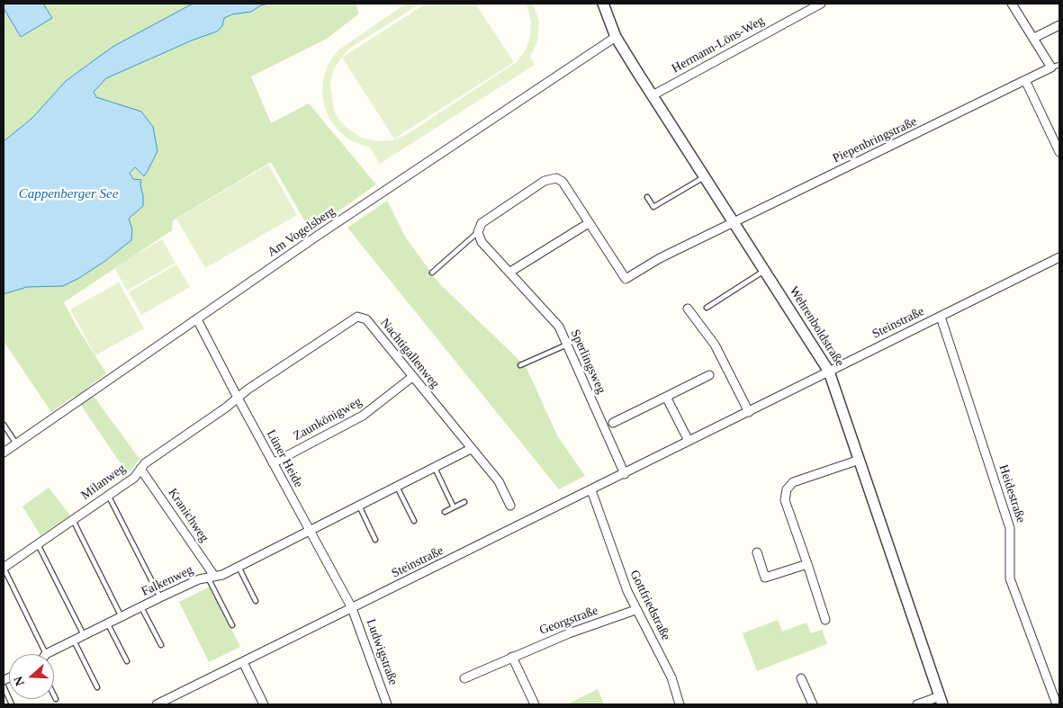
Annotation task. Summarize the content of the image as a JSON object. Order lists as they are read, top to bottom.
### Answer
{
  "streets": {
    "street": [
      "Hermann-Löns-Weg",
      "Piepenbringstraße",
      "Am Vogelsberg",
      "Steinstraße",
      "Wehrenboldstraße",
      "Nachtigallenweg",
      "Sperlingsweg",
      "Zaunkönigweg",
      "Lüner Heide",
      "Milanweg",
      "Heidestraße",
      "Kranichweg",
      "Falkenweg",
      "Gottfriedstraße",
      "Georgstraße",
      "Ludwigstraße"
    ]
  },
  "crossings": [
    ["Hermann-Löns-Weg", "Wehrenboldstraße"],
    ["Piepenbringstraße", "Wehrenboldstraße"],
    ["Am Vogelsberg", "Wehrenboldstraße"],
    ["Am Vogelsberg", "Lüner Heide"],
    ["Steinstraße", "Wehrenboldstraße"],
    ["Steinstraße", "Sperlingsweg"],
    ["Steinstraße", "Lüner Heide"],
    ["Steinstraße", "Heidestraße"],
    ["Steinstraße", "Gottfriedstraße"],
    ["Steinstraße", "Ludwigstraße"],
    ["Nachtigallenweg", "Zaunkönigweg"],
    ["Nachtigallenweg", "Lüner Heide"],
    ["Nachtigallenweg", "Milanweg"],
    ["Nachtigallenweg", "Falkenweg"],
    ["Zaunkönigweg", "Lüner Heide"],
    ["Lüner Heide", "Milanweg"],
    ["Lüner Heide", "Falkenweg"],
    ["Lüner Heide", "Ludwigstraße"],
    ["Milanweg", "Kranichweg"],
    ["Kranichweg", "Falkenweg"],
    ["Gottfriedstraße", "Georgstraße"]
  ],
  "water": ["Cappenberger See"],
  "north": "left"
}
